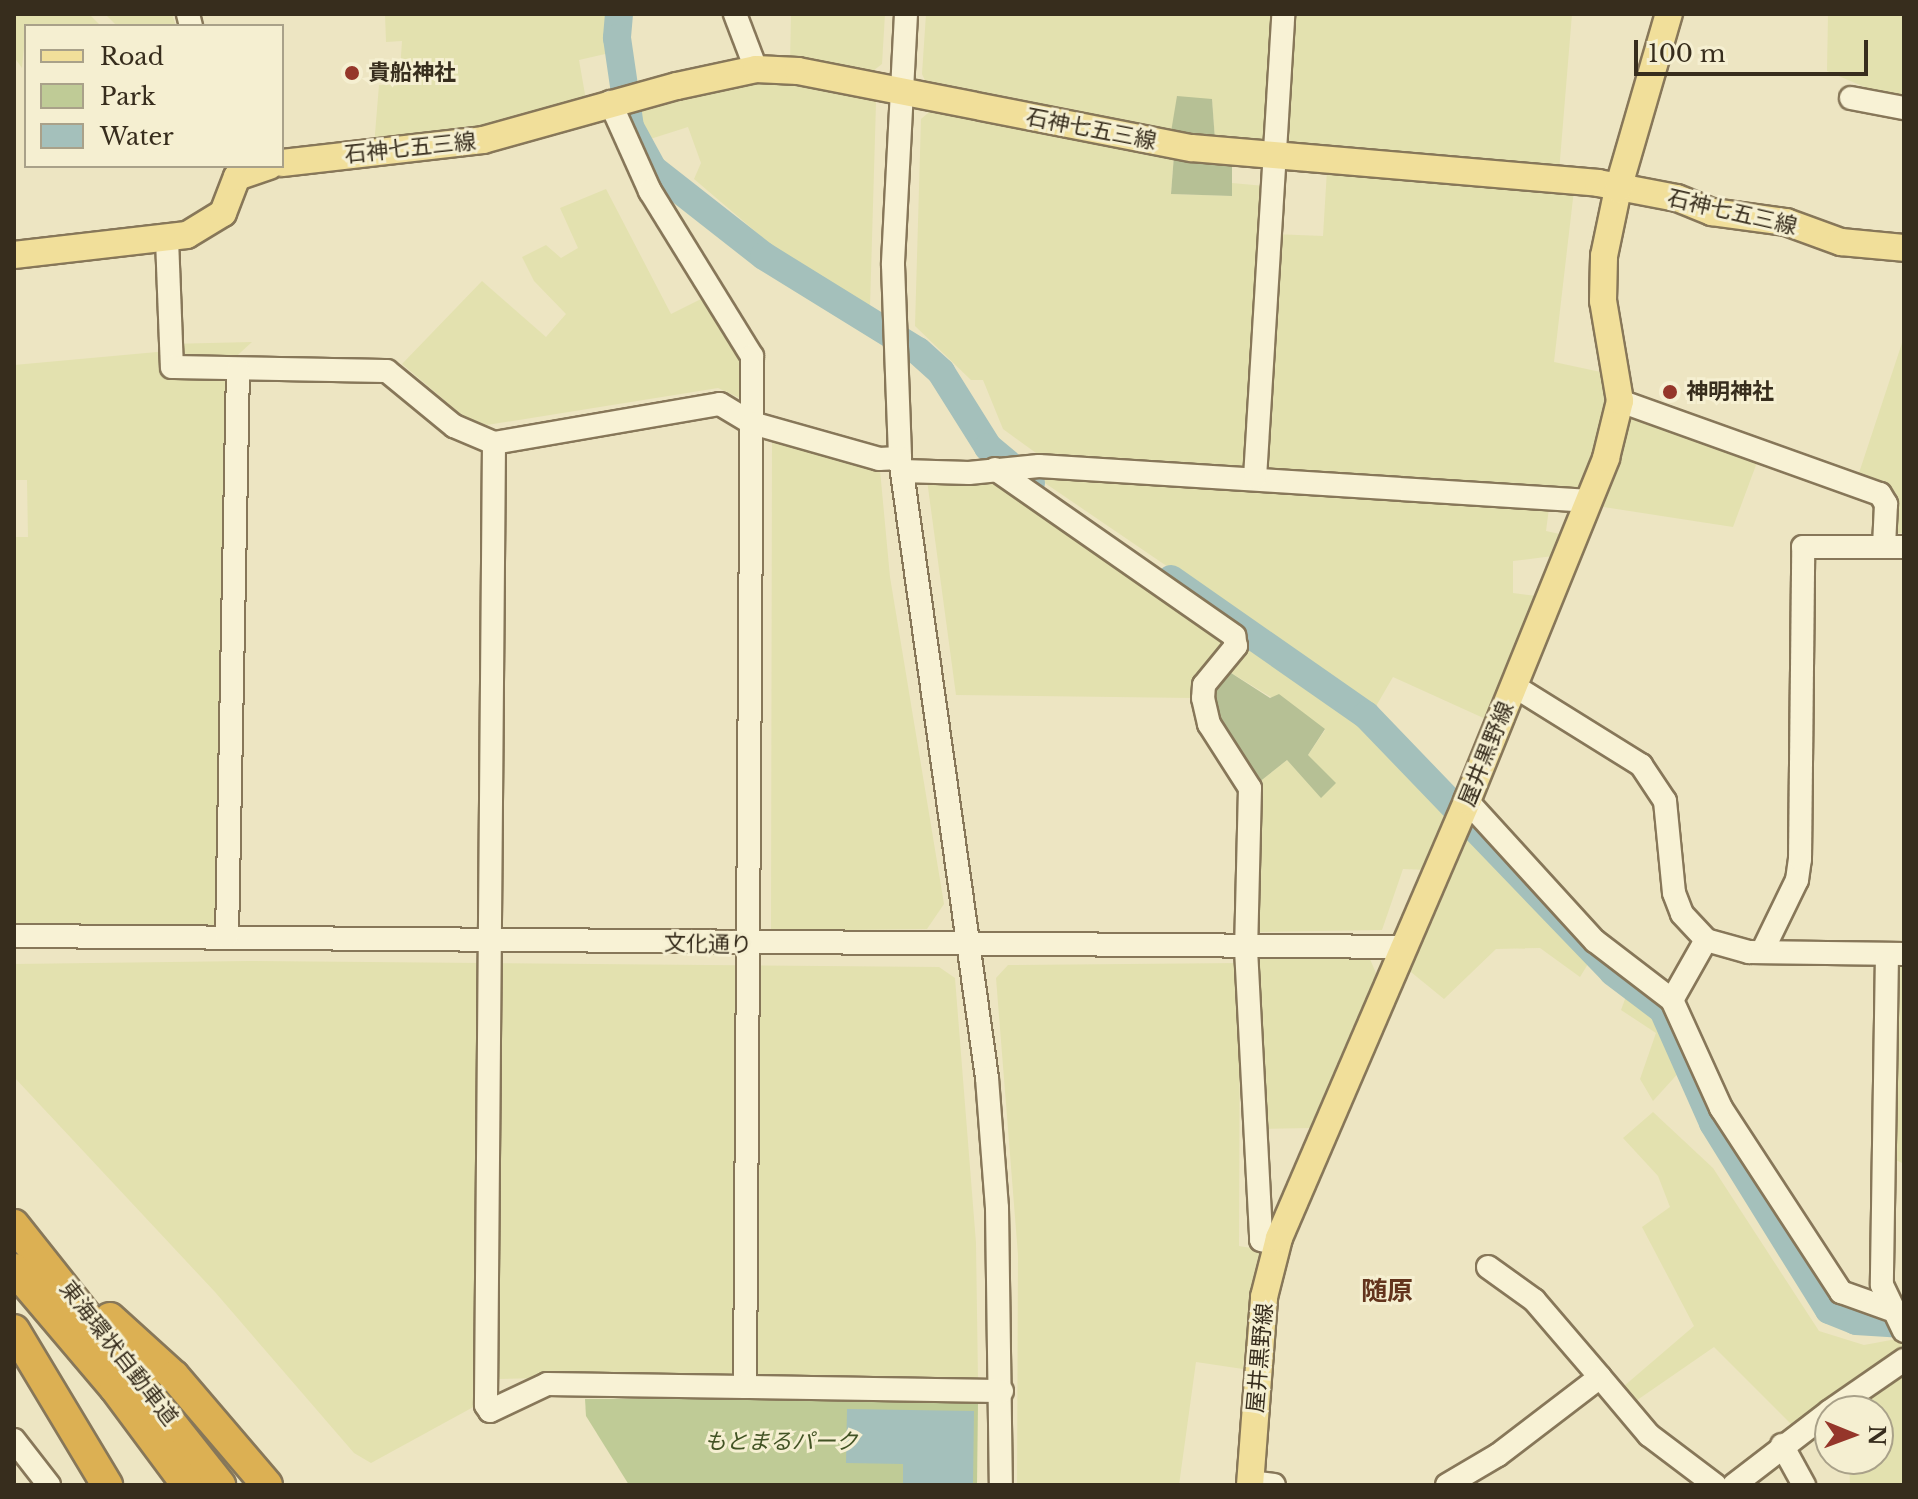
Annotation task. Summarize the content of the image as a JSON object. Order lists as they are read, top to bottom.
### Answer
{
  "streets": {
    "highway": ["東海環状自動車道"],
    "main road": ["石神七五三線", "屋井黒野線"],
    "street": ["文化通り"]
  },
  "crossings": [
    ["石神七五三線", "屋井黒野線"],
    ["屋井黒野線", "文化通り"]
  ],
  "districts": ["随原"],
  "parks": ["もとまるパーク"],
  "places": ["貴船神社", "神明神社"],
  "legend": ["Road", "Park", "Water"],
  "scale_bar": "100 m",
  "north": "right"
}
